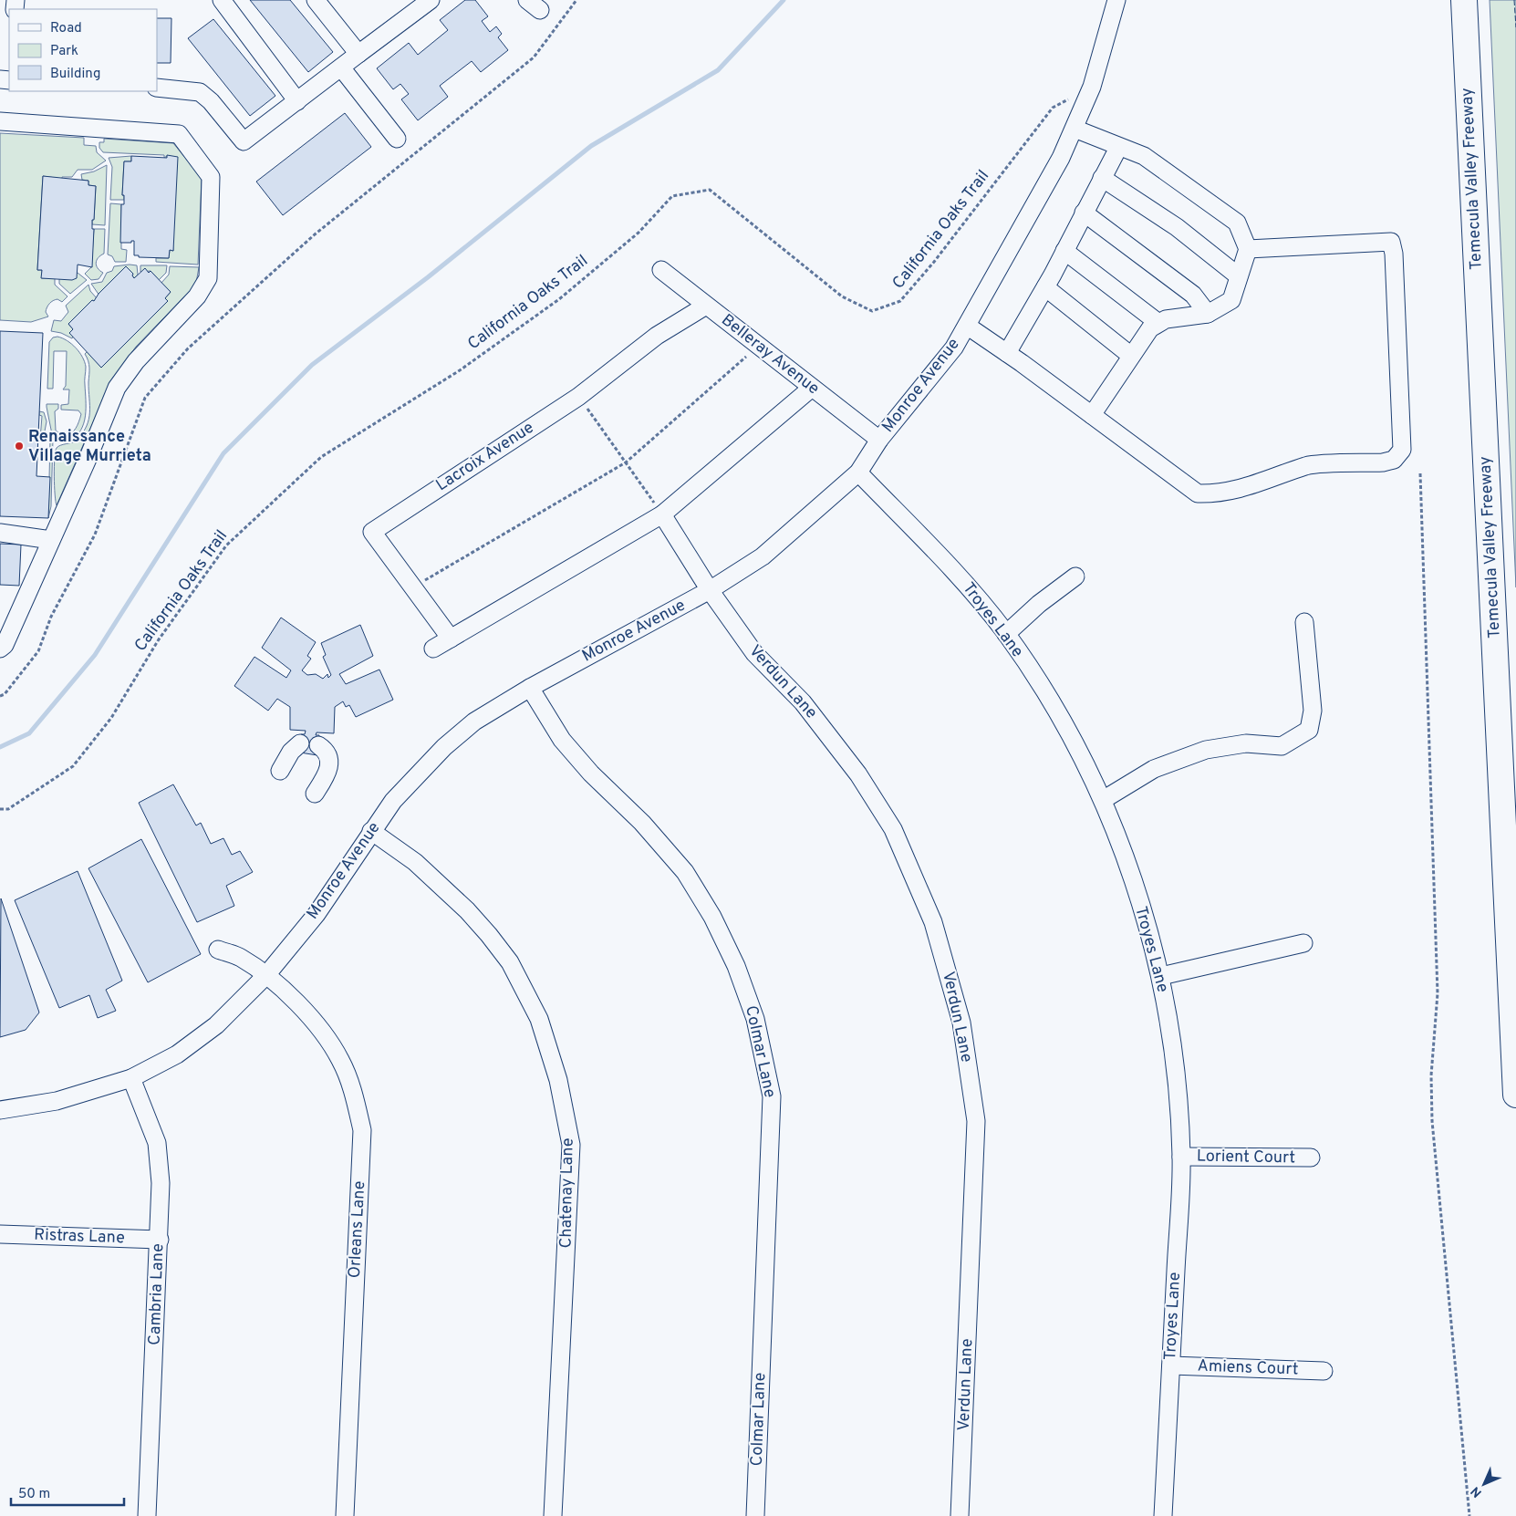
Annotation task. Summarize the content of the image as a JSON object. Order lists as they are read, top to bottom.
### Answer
{
  "streets": {
    "highway": ["Temecula Valley Freeway"],
    "street": [
      "Belleray Avenue",
      "Monroe Avenue",
      "Lacroix Avenue",
      "Troyes Lane",
      "Verdun Lane",
      "Colmar Lane",
      "Lorient Court",
      "Chatenay Lane",
      "Orleans Lane",
      "Ristras Lane",
      "Cambria Lane",
      "Amiens Court"
    ],
    "path": ["California Oaks Trail"]
  },
  "crossings": [
    ["California Oaks Trail", "Monroe Avenue"],
    ["Belleray Avenue", "Monroe Avenue"],
    ["Belleray Avenue", "Lacroix Avenue"],
    ["Monroe Avenue", "Troyes Lane"],
    ["Monroe Avenue", "Verdun Lane"],
    ["Monroe Avenue", "Colmar Lane"],
    ["Monroe Avenue", "Chatenay Lane"],
    ["Monroe Avenue", "Orleans Lane"],
    ["Monroe Avenue", "Cambria Lane"],
    ["Troyes Lane", "Lorient Court"],
    ["Troyes Lane", "Amiens Court"],
    ["Ristras Lane", "Cambria Lane"]
  ],
  "places": ["Renaissance Village Murrieta"],
  "legend": ["Road", "Park", "Building"],
  "scale_bar": "50 m",
  "north": "bottom left"
}
